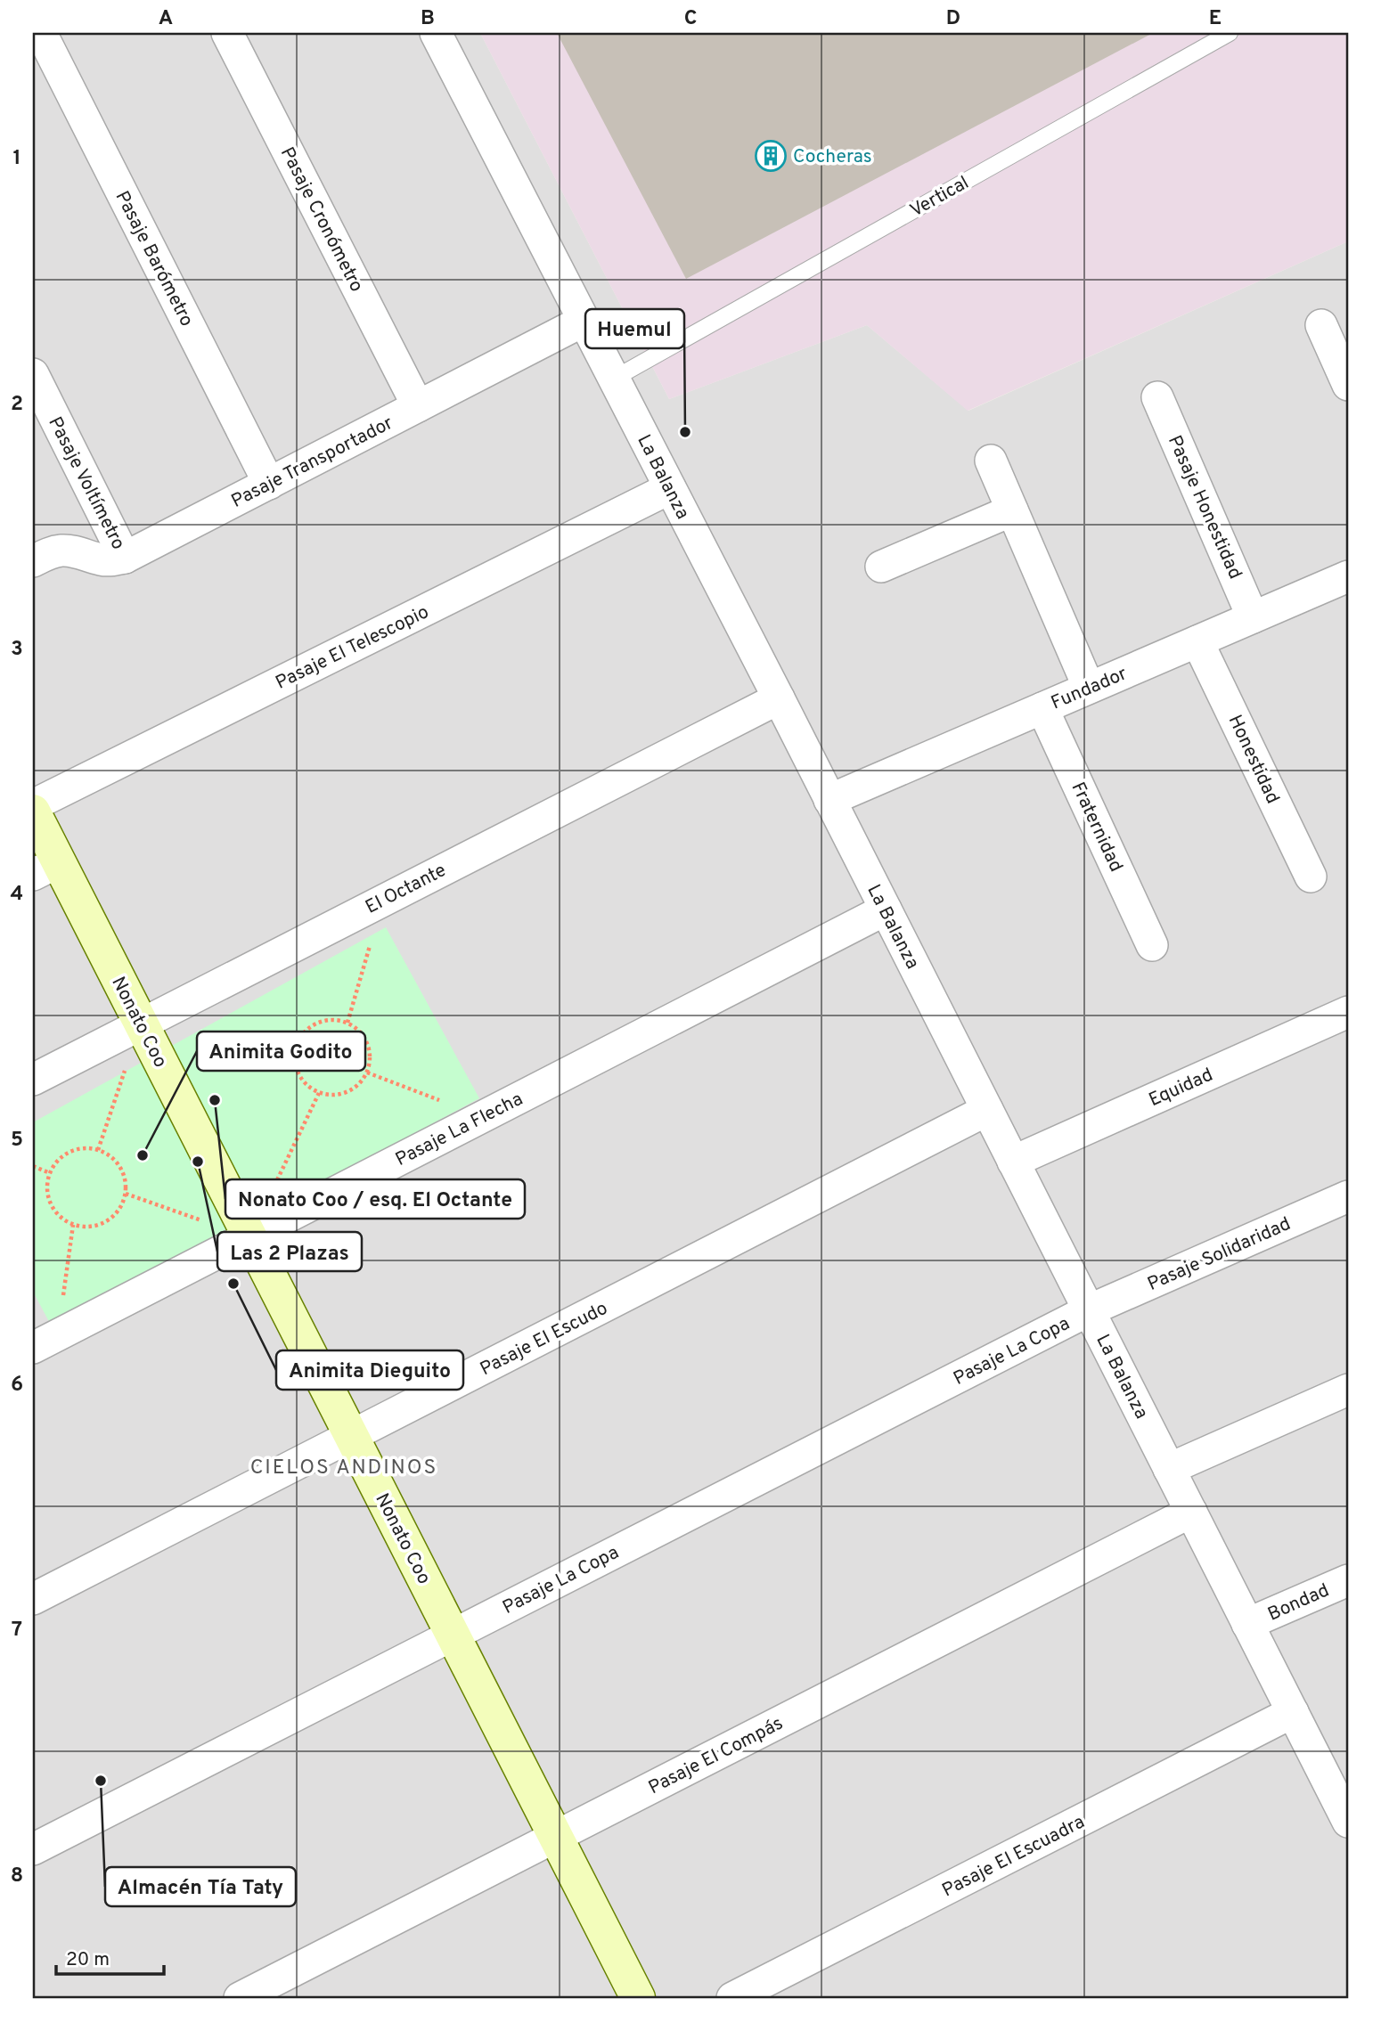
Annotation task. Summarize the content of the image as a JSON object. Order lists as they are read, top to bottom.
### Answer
{
  "streets": {
    "main road": ["Nonato Coo"],
    "street": [
      "Pasaje Cronómetro",
      "Pasaje Barómetro",
      "Pasaje Transportador",
      "La Balanza",
      "Pasaje Voltímetro",
      "Pasaje Honestidad",
      "Pasaje El Telescopio",
      "Fundador",
      "Honestidad",
      "Fraternidad",
      "El Octante",
      "Equidad",
      "Pasaje La Flecha",
      "Pasaje Solidaridad",
      "Pasaje El Escudo",
      "Pasaje La Copa",
      "Bondad",
      "Pasaje El Compás",
      "Pasaje El Escuadra"
    ],
    "lane": ["Vertical"]
  },
  "crossings": [
    ["Vertical", "La Balanza"],
    ["Pasaje Cronómetro", "Pasaje Transportador"],
    ["Pasaje Barómetro", "Pasaje Transportador"],
    ["Pasaje Transportador", "La Balanza"],
    ["Pasaje Transportador", "Pasaje Voltímetro"],
    ["La Balanza", "Pasaje El Telescopio"],
    ["La Balanza", "Fundador"],
    ["La Balanza", "El Octante"],
    ["La Balanza", "Equidad"],
    ["La Balanza", "Pasaje La Flecha"],
    ["La Balanza", "Pasaje Solidaridad"],
    ["La Balanza", "Pasaje El Escudo"],
    ["La Balanza", "Pasaje La Copa"],
    ["La Balanza", "Bondad"],
    ["La Balanza", "Pasaje El Compás"],
    ["La Balanza", "Pasaje El Escuadra"],
    ["Pasaje Honestidad", "Fundador"],
    ["Fundador", "Honestidad"],
    ["Fundador", "Fraternidad"],
    ["El Octante", "Nonato Coo"],
    ["Nonato Coo", "Pasaje La Flecha"],
    ["Nonato Coo", "Pasaje El Escudo"],
    ["Nonato Coo", "Pasaje La Copa"],
    ["Nonato Coo", "Pasaje El Compás"],
    ["Pasaje Solidaridad", "Pasaje La Copa"]
  ],
  "districts": ["CIELOS ANDINOS"],
  "places": {
    "building": ["Cocheras"],
    "other": [
      "Huemul",
      "Nonato Coo / esq. El Octante",
      "Animita Godito",
      "Las 2 Plazas",
      "Animita Dieguito",
      "Almacén Tía Taty"
    ]
  },
  "scale_bar": "20 m",
  "grid": {
    "columns": [
      "A",
      "B",
      "C",
      "D",
      "E"
    ],
    "rows": [
      "1",
      "2",
      "3",
      "4",
      "5",
      "6",
      "7",
      "8"
    ]
  }
}
